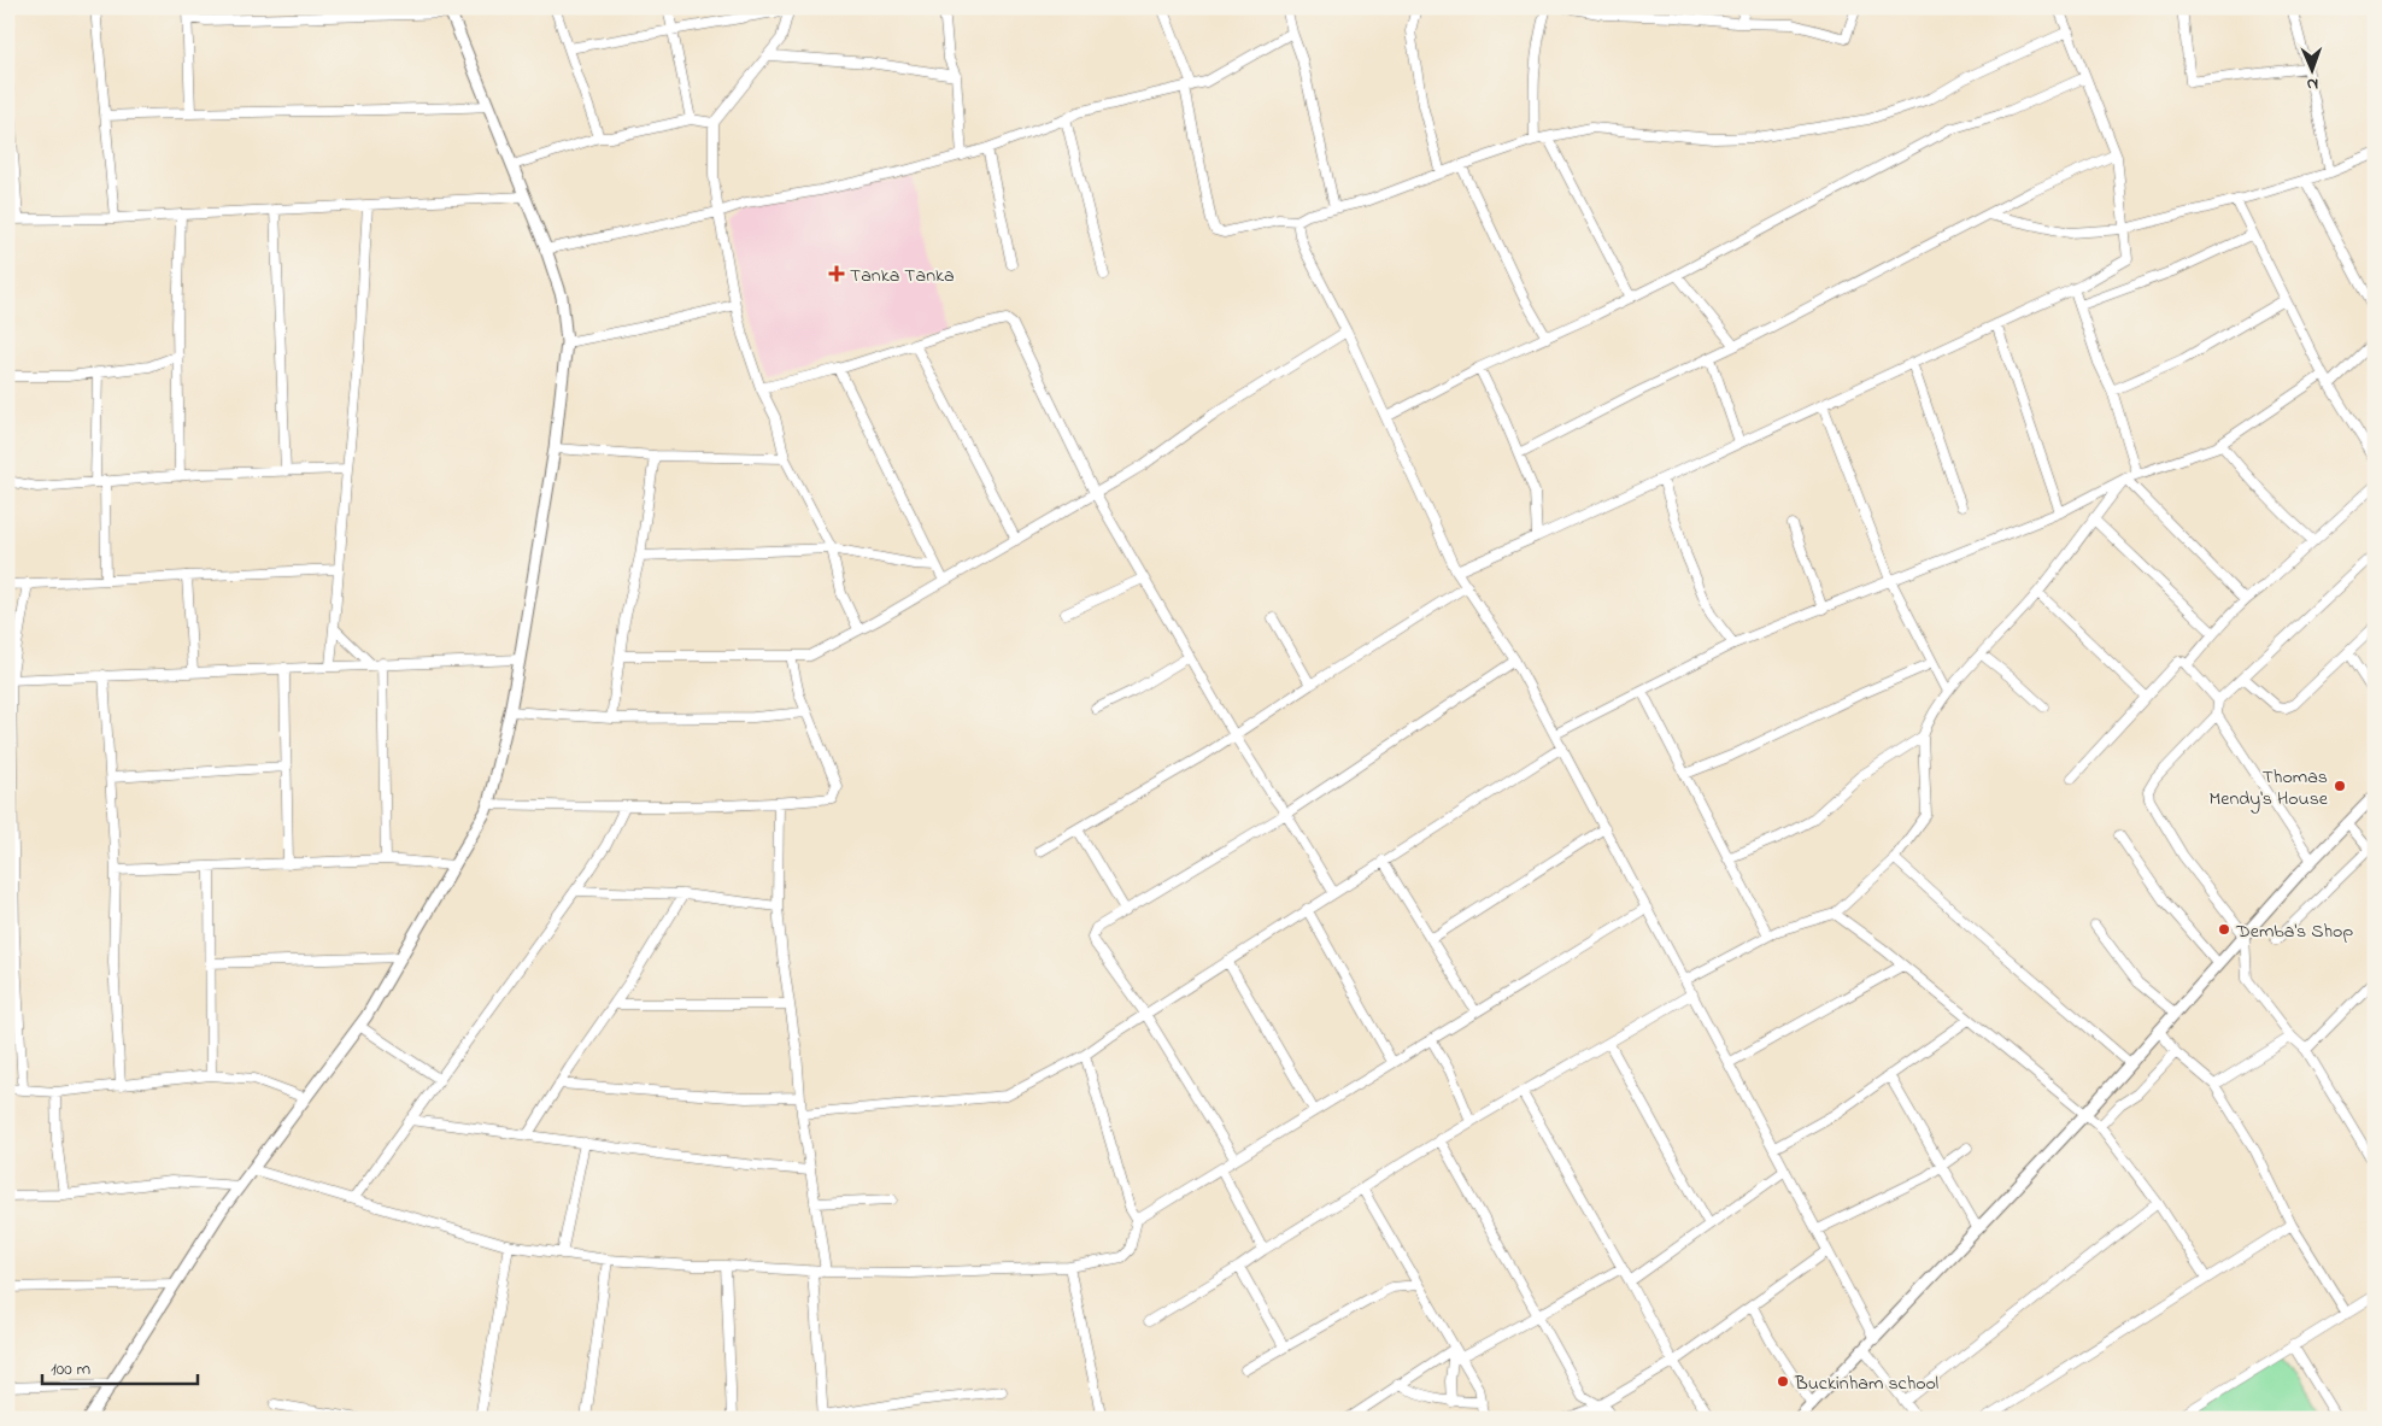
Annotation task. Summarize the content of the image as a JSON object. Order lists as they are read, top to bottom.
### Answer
{
  "places": {
    "health": ["Tanka Tanka"],
    "other": ["Thomas Mendy's House", "Demba's Shop", "Buckinham school"]
  },
  "scale_bar": "100 m",
  "north": "bottom"
}
